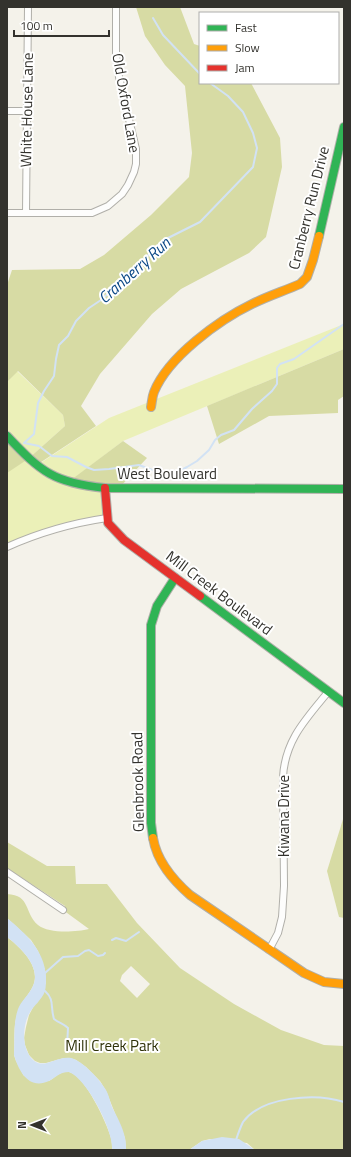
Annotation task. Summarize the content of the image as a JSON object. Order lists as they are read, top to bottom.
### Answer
{
  "streets": {
    "street": [
      "Old Oxford Lane",
      "White House Lane",
      "Cranberry Run Drive",
      "West Boulevard",
      "Mill Creek Boulevard",
      "Glenbrook Road",
      "Kiwana Drive"
    ]
  },
  "crossings": [
    ["Old Oxford Lane", "White House Lane"],
    ["Mill Creek Boulevard", "Glenbrook Road"],
    ["Mill Creek Boulevard", "Kiwana Drive"],
    ["Glenbrook Road", "Kiwana Drive"]
  ],
  "water": ["Cranberry Run"],
  "parks": ["Mill Creek Park"],
  "legend": ["Fast", "Slow", "Jam"],
  "scale_bar": "100 m",
  "north": "left"
}
